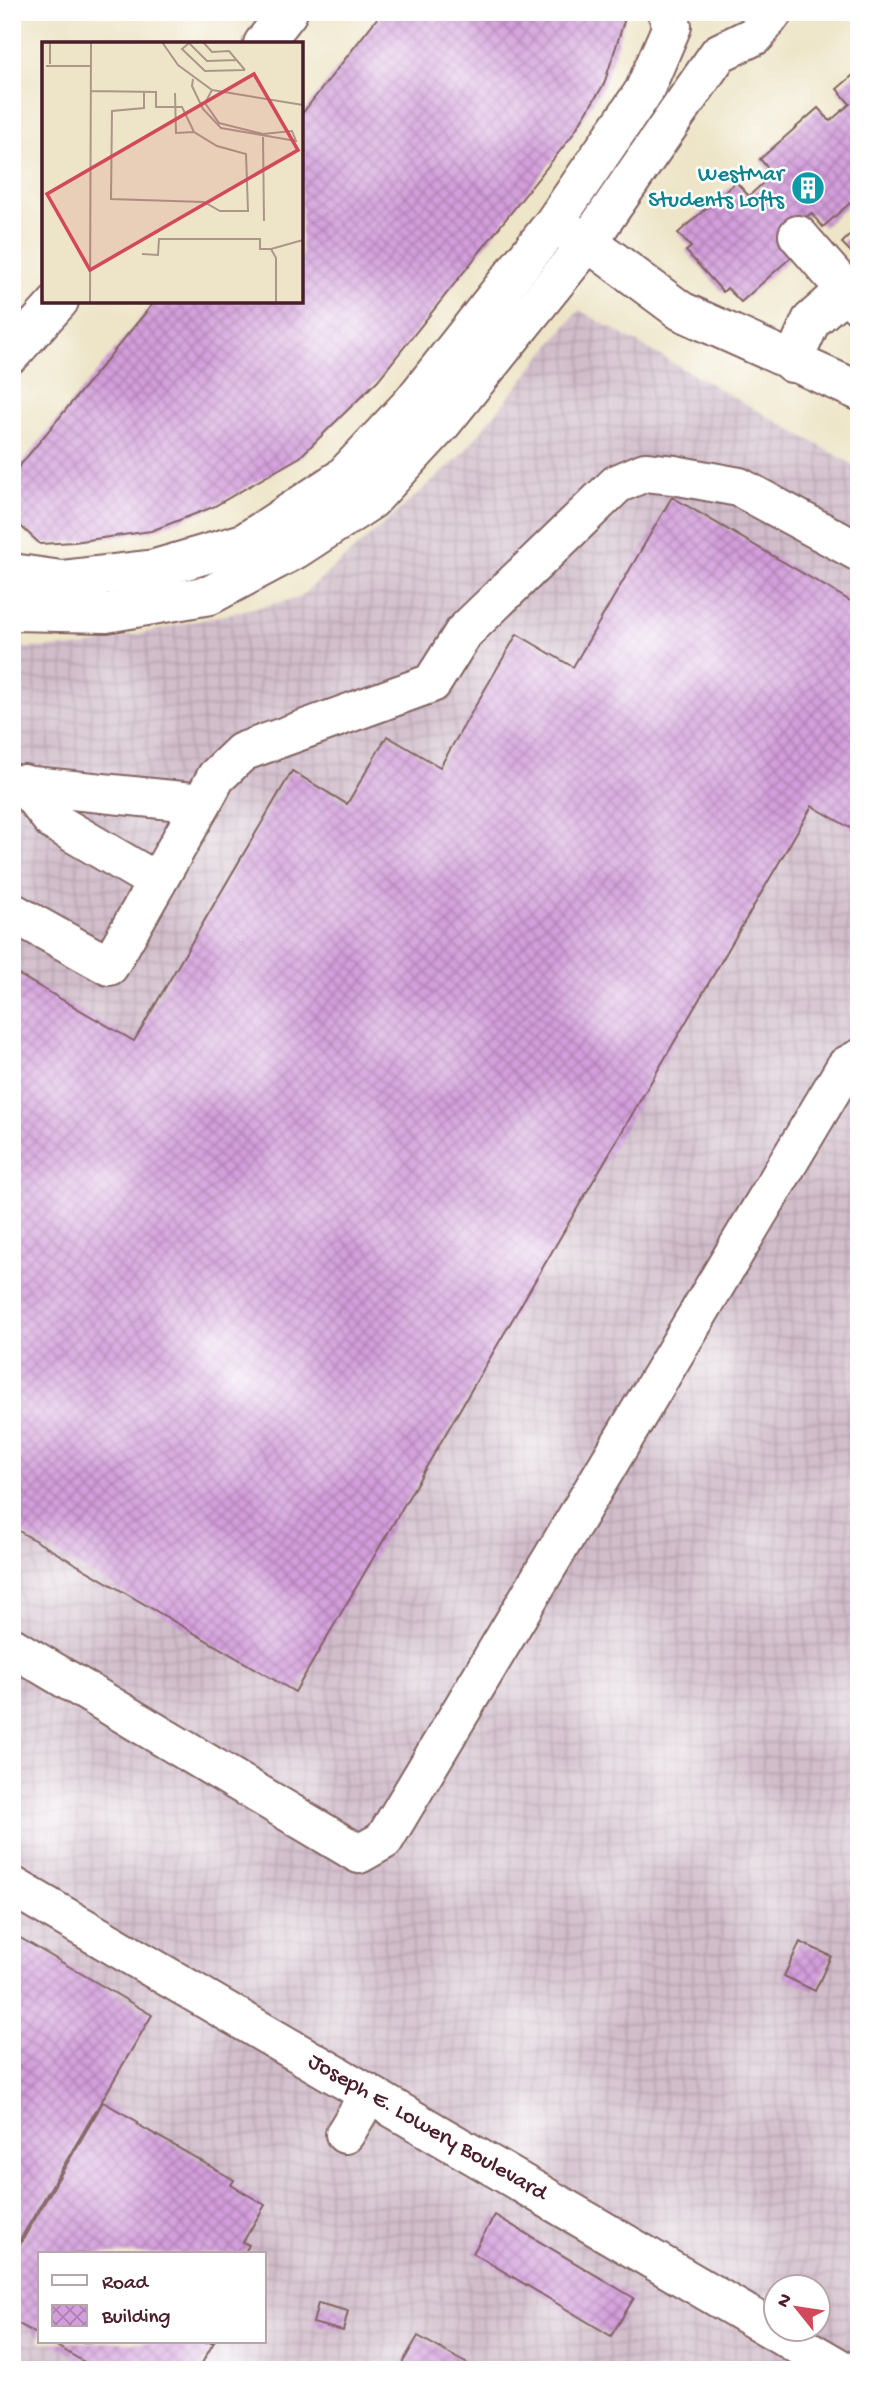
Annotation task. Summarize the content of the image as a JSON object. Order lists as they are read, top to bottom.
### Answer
{
  "streets": {
    "main road": ["Joseph E. Lowery Boulevard"]
  },
  "places": {
    "building": ["WestMar Students Lofts"]
  },
  "legend": ["Road", "Building"],
  "north": "top left"
}
